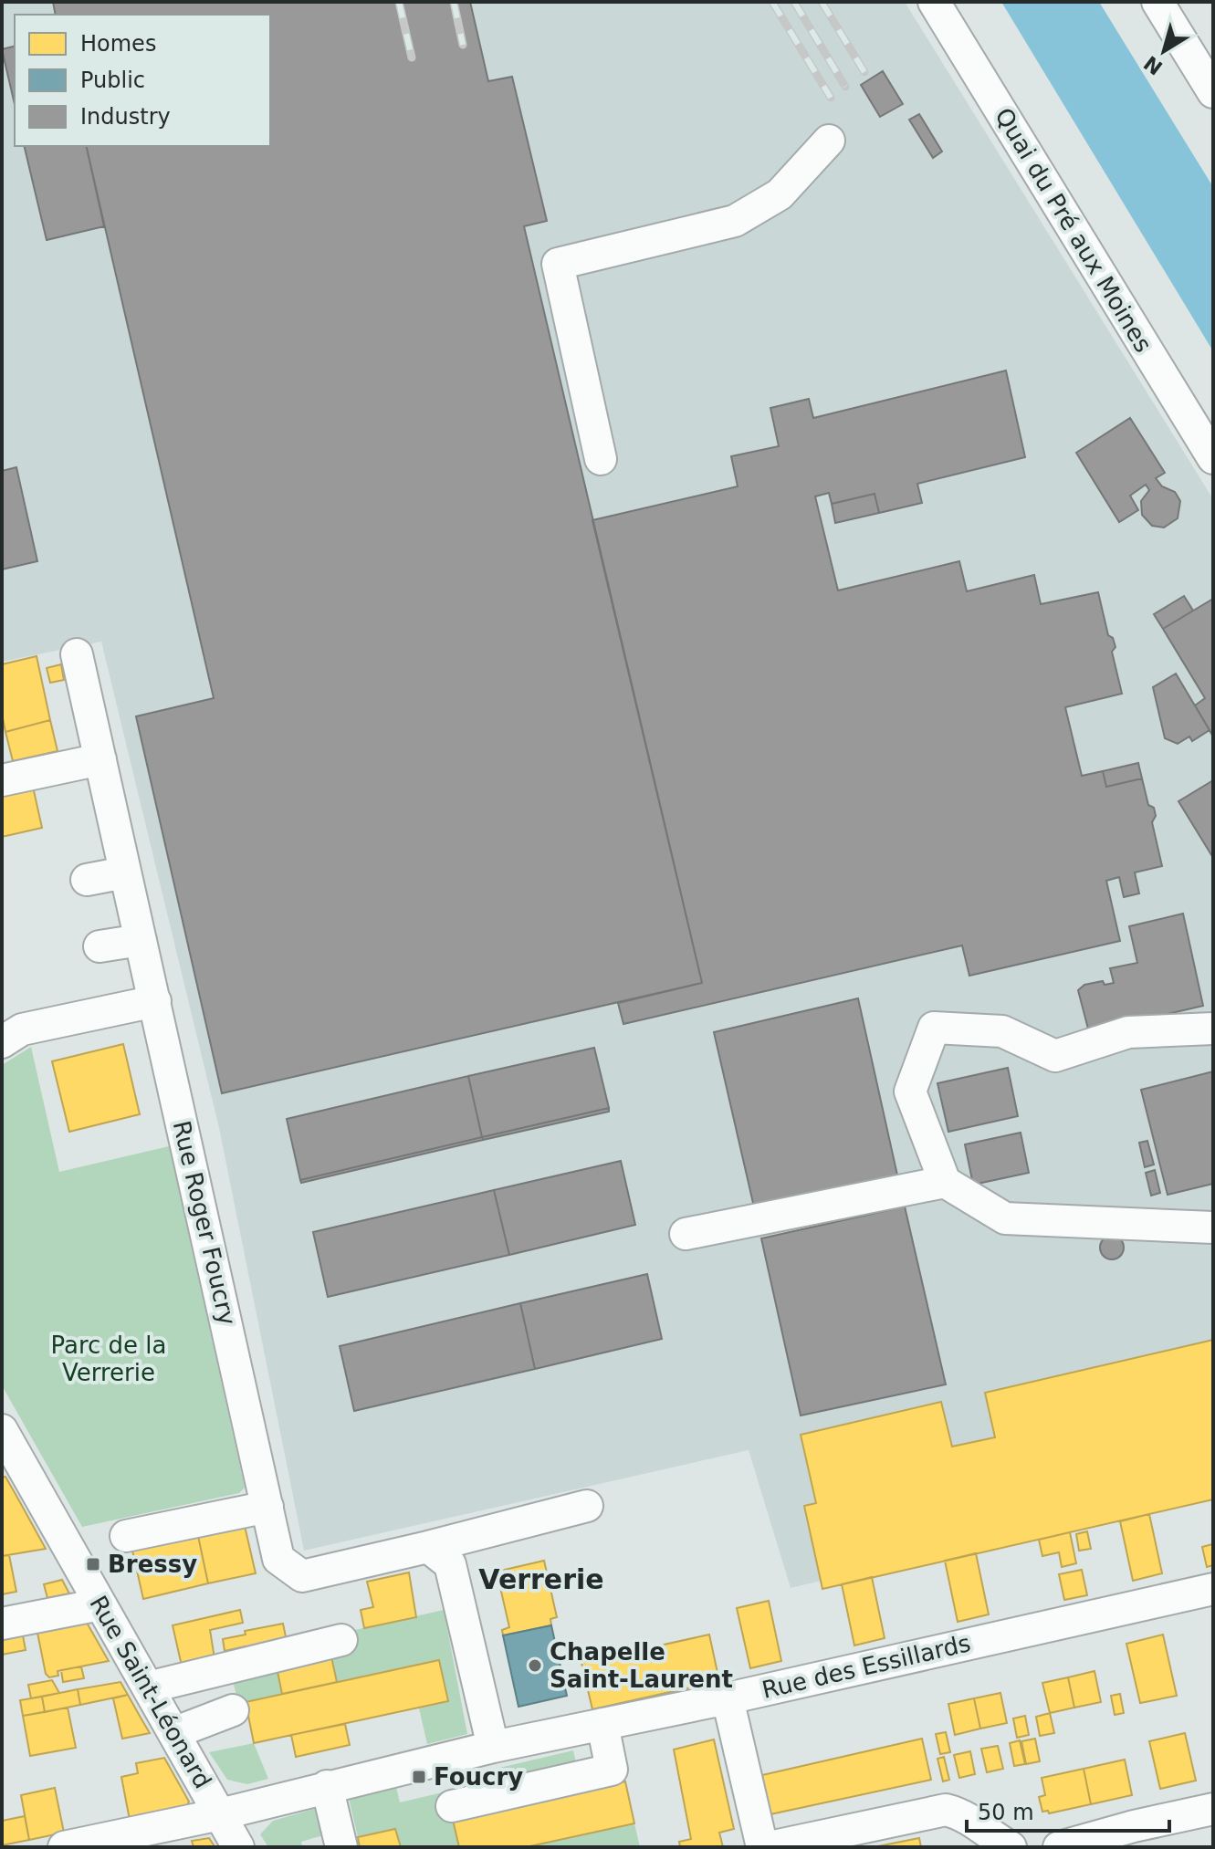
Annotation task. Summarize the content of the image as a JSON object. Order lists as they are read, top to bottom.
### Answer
{
  "streets": {
    "street": [
      "Quai du Pré aux Moines",
      "Rue Roger Foucry",
      "Rue des Essillards",
      "Rue Saint-Léonard"
    ]
  },
  "crossings": [
    ["Rue des Essillards", "Rue Saint-Léonard"]
  ],
  "districts": ["Verrerie"],
  "parks": ["Parc de la Verrerie"],
  "places": {
    "transit": ["Bressy", "Foucry"],
    "other": ["Chapelle Saint-Laurent"]
  },
  "legend": ["Homes", "Public", "Industry"],
  "scale_bar": "50 m",
  "north": "bottom left"
}
